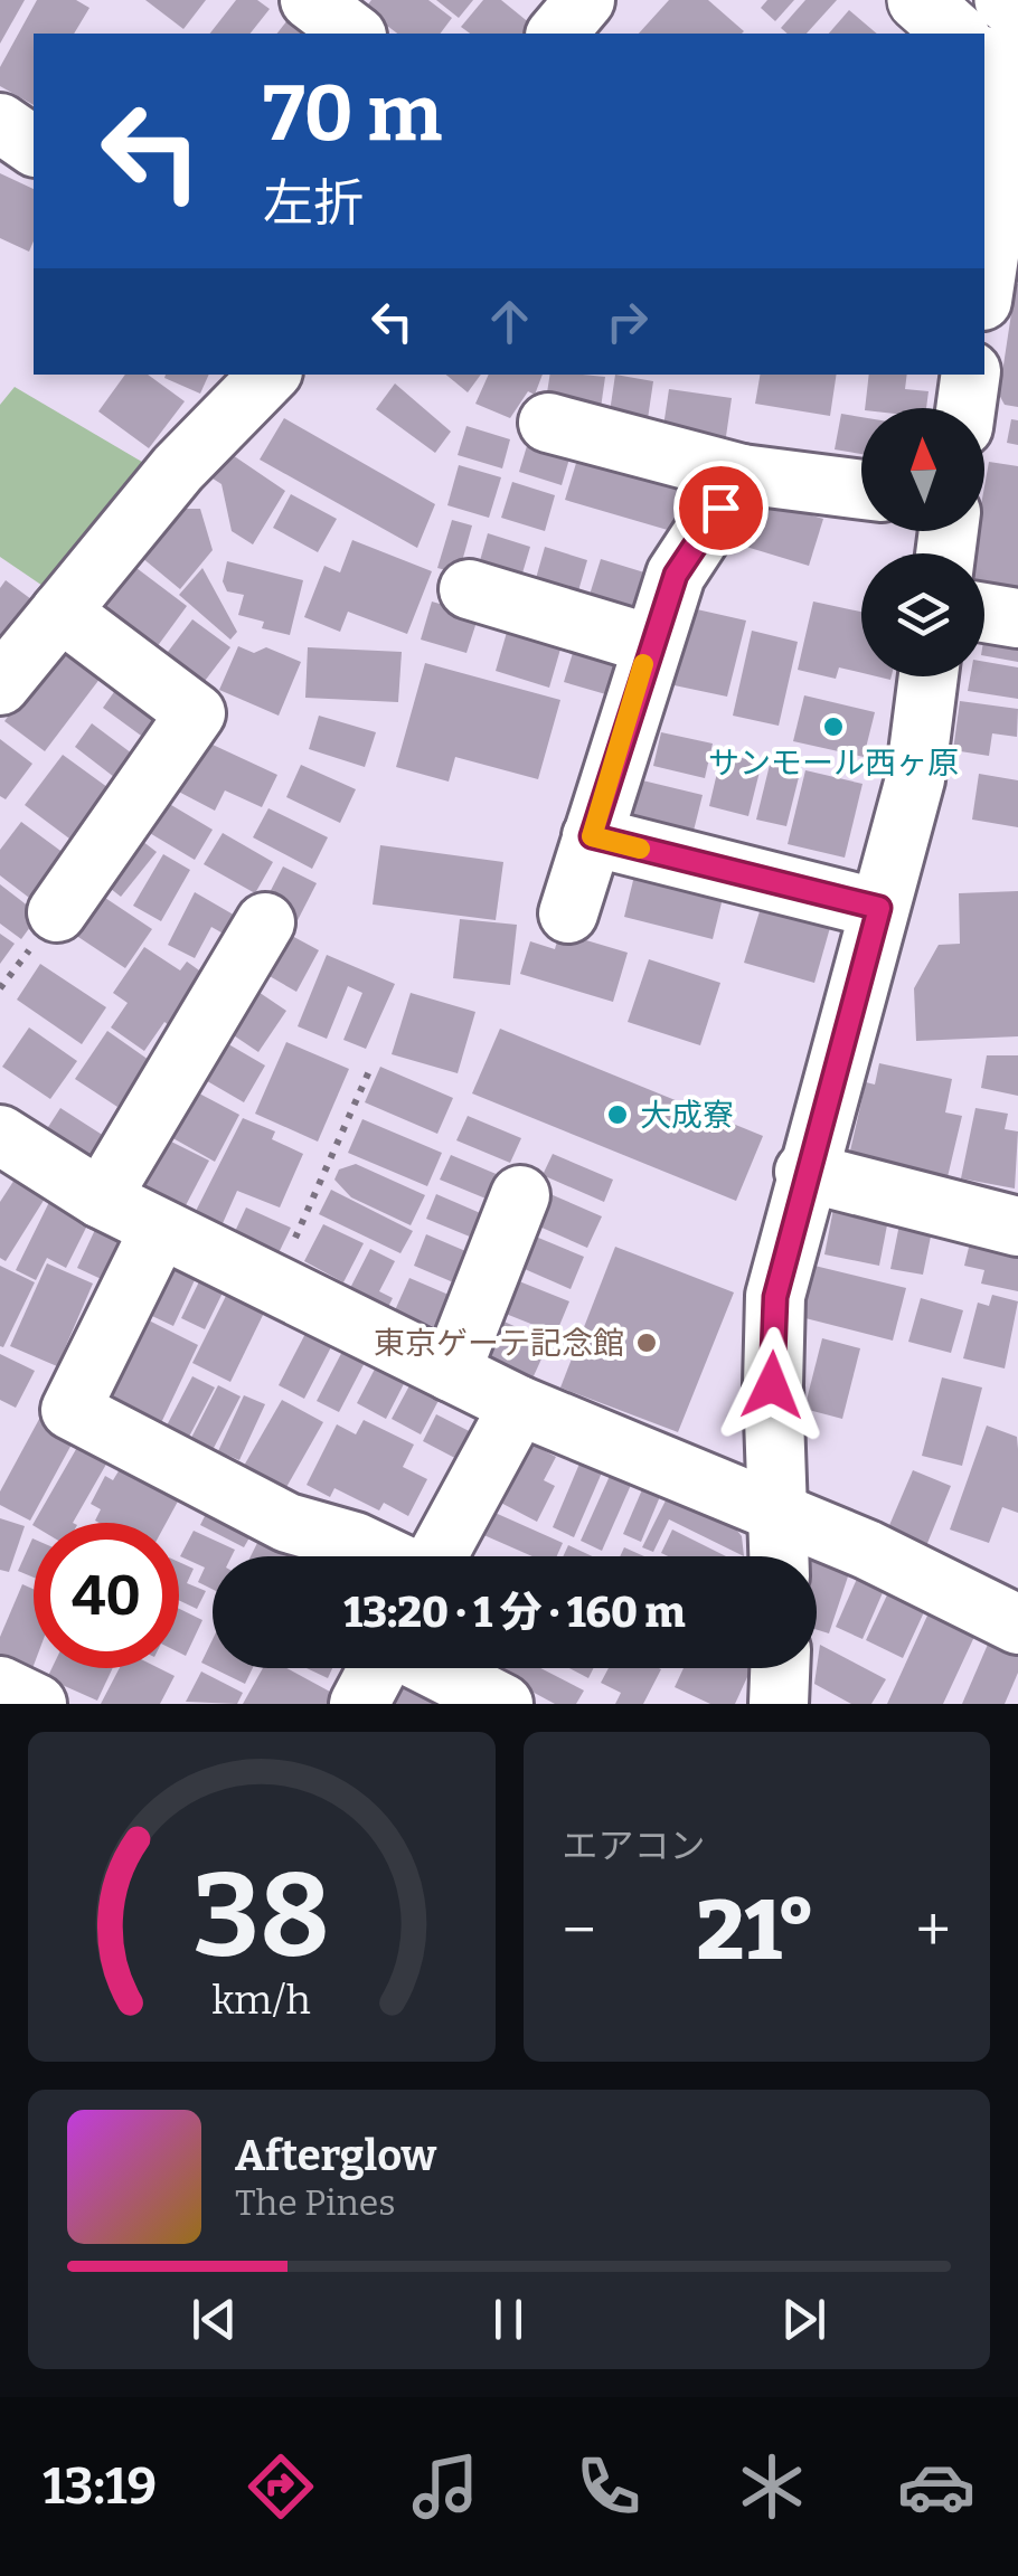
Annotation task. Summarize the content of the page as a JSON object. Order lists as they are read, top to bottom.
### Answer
{
  "places": ["サンモール西ヶ原", "大成寮", "東京ゲーテ記念館"],
  "north": "top",
  "page": {
    "turn": ["70 m", "左折"],
    "limit": "40",
    "trip": "13:20 · 1 分 · 160 m",
    "tile": "エアコン",
    "heat": ["−", "21°", "+"],
    "song": ["Afterglow", "The Pines"],
    "tabs": "13:19",
    "gauge": ["38", "km/h"]
  }
}
